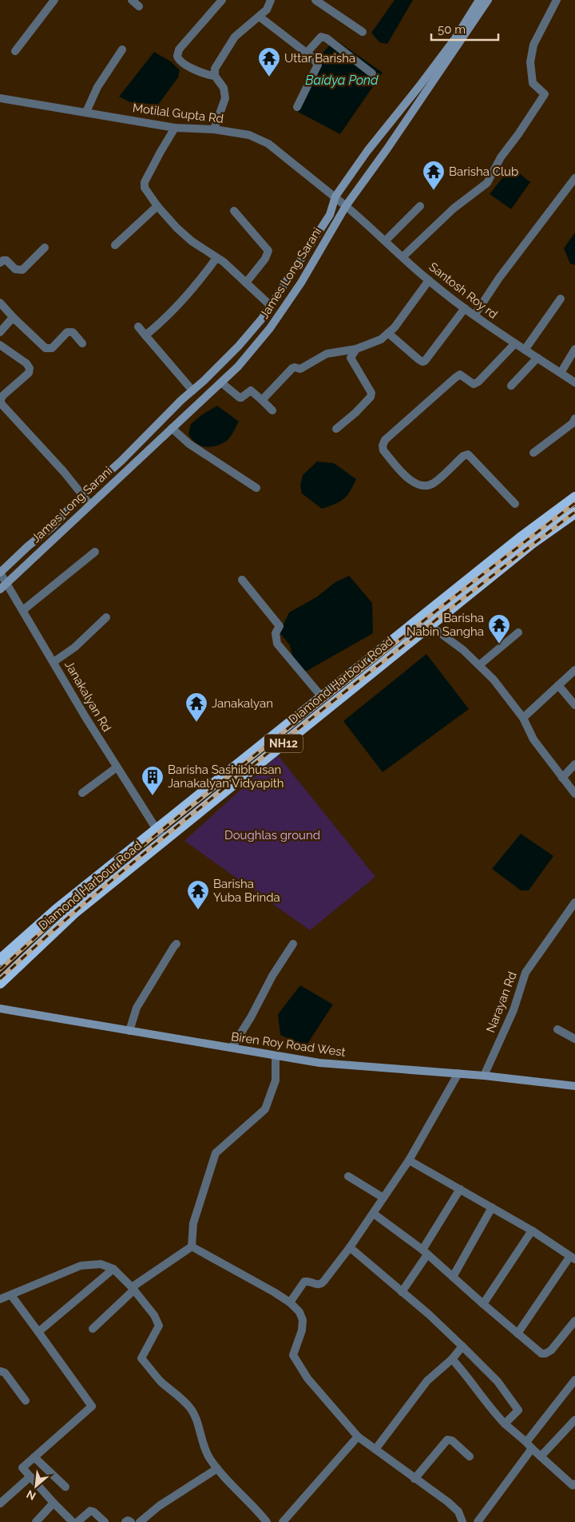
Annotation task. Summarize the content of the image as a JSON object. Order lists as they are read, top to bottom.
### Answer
{
  "streets": {
    "highway": ["Diamond Harbour Road", "NH12"],
    "main road": ["James Long Sarani", "Biren Roy Road West"],
    "street": [
      "Motilal Gupta Rd",
      "Santosh Roy rd",
      "Janakalyan Rd",
      "Narayan Rd"
    ]
  },
  "crossings": [
    ["Motilal Gupta Rd", "James Long Sarani"],
    ["Motilal Gupta Rd", "Santosh Roy rd"],
    ["James Long Sarani", "Santosh Roy rd"],
    ["James Long Sarani", "Janakalyan Rd"],
    ["Diamond Harbour Road", "Janakalyan Rd"],
    ["Narayan Rd", "Biren Roy Road West"]
  ],
  "water": ["Baidya Pond"],
  "parks": ["Doughlas ground"],
  "places": {
    "temple": [
      "Uttar Barisha",
      "Barisha Club",
      "Barisha Nabin Sangha",
      "Janakalyan",
      "Barisha Yuba Brinda"
    ],
    "building": ["Barisha Sashibhusan Janakalyan Vidyapith"]
  },
  "scale_bar": "50 m",
  "north": "bottom left"
}
